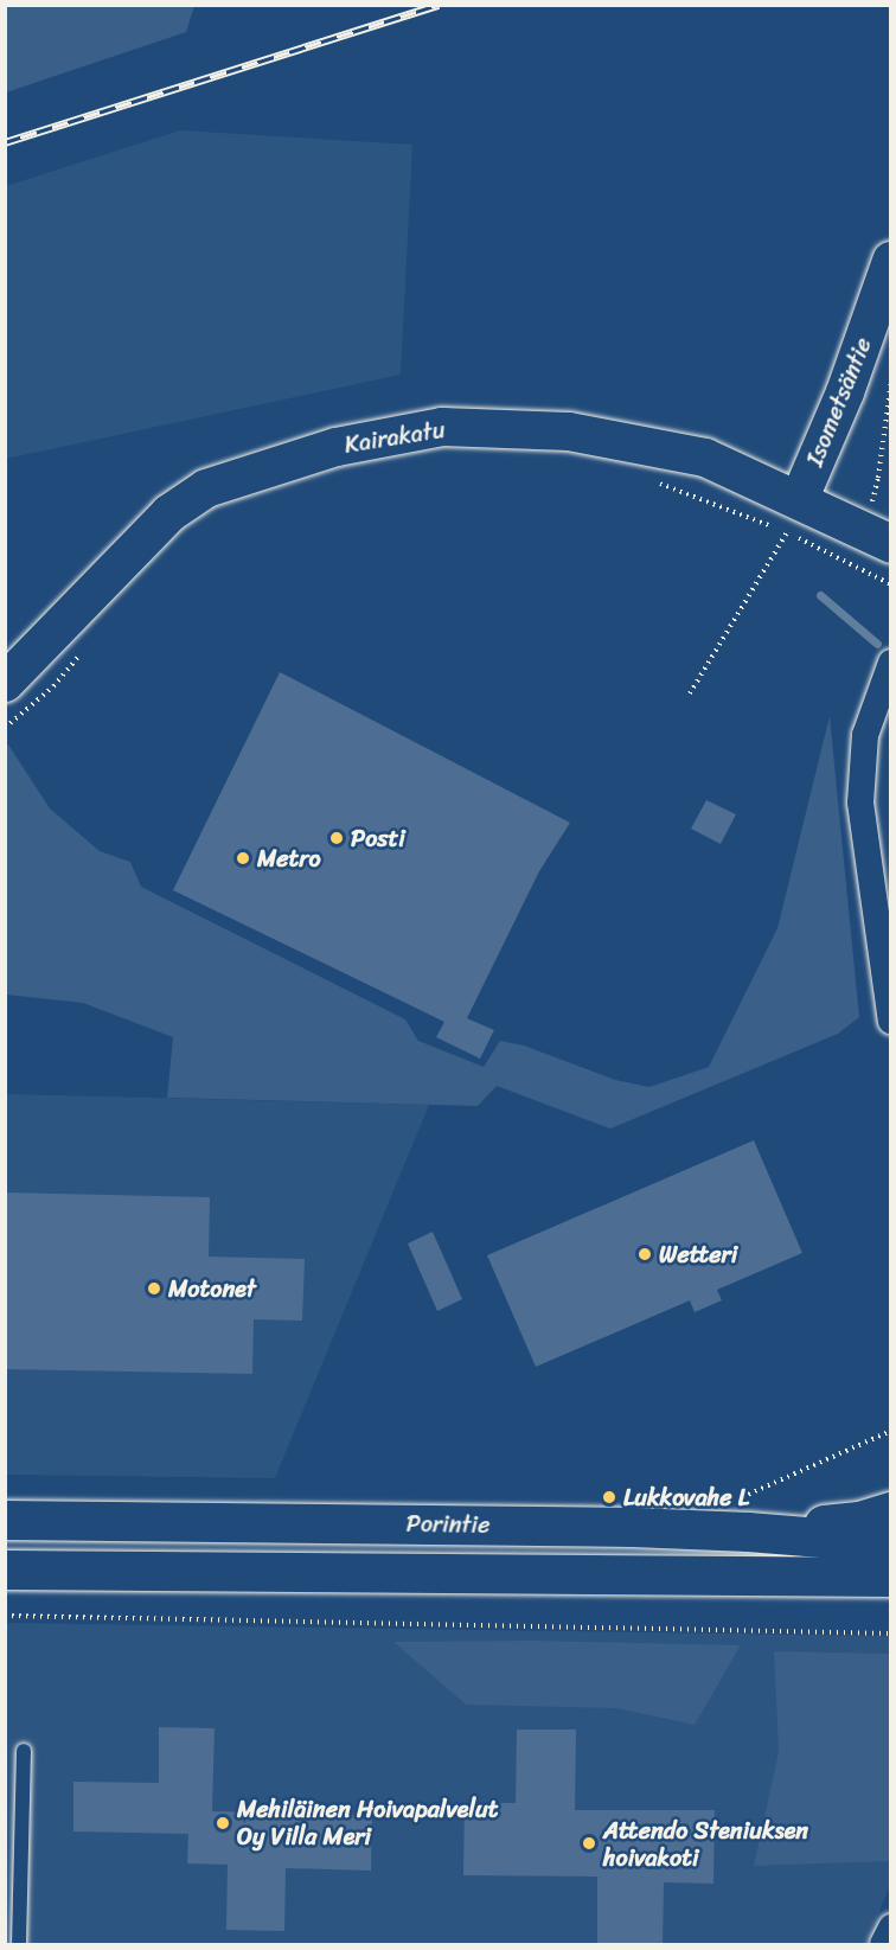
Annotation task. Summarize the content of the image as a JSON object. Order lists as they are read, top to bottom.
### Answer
{
  "streets": {
    "highway": ["Porintie"],
    "main road": ["Isometsäntie", "Kairakatu"]
  },
  "crossings": [
    ["Isometsäntie", "Kairakatu"]
  ],
  "places": [
    "Posti",
    "Metro",
    "Wetteri",
    "Motonet",
    "Lukkovahe L",
    "Mehiläinen Hoivapalvelut Oy Villa Meri",
    "Attendo Steniuksen hoivakoti"
  ]
}
